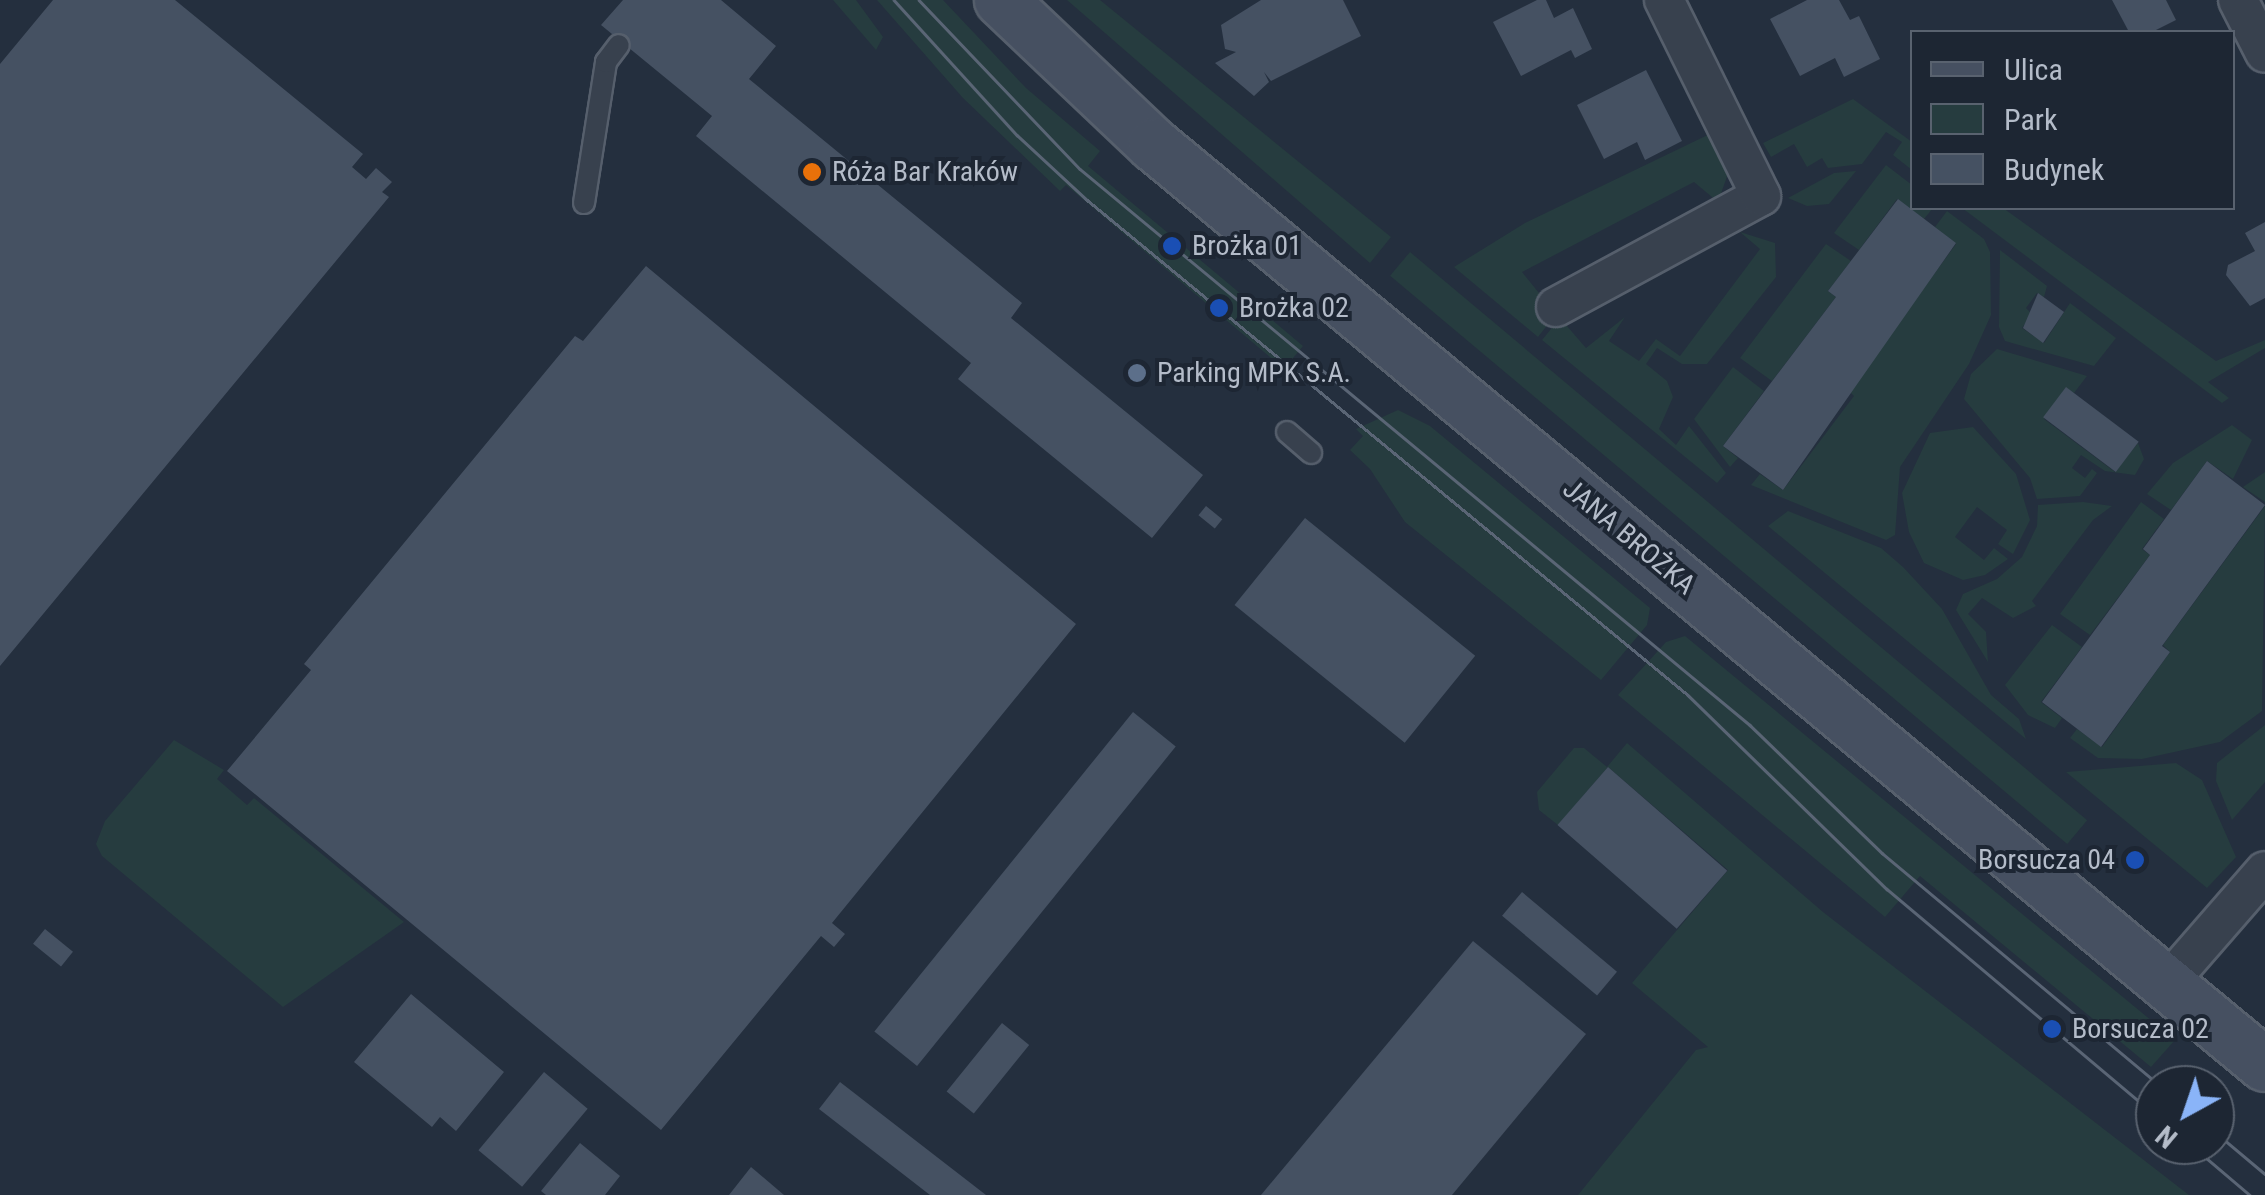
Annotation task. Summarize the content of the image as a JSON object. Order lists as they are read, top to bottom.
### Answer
{
  "streets": {
    "main road": ["JANA BROŻKA"]
  },
  "places": [
    "Róża Bar Kraków",
    "Brożka 01",
    "Brożka 02",
    "Parking MPK S.A.",
    "Borsucza 04",
    "Borsucza 02"
  ],
  "legend": ["Ulica", "Park", "Budynek"],
  "north": "bottom left"
}
